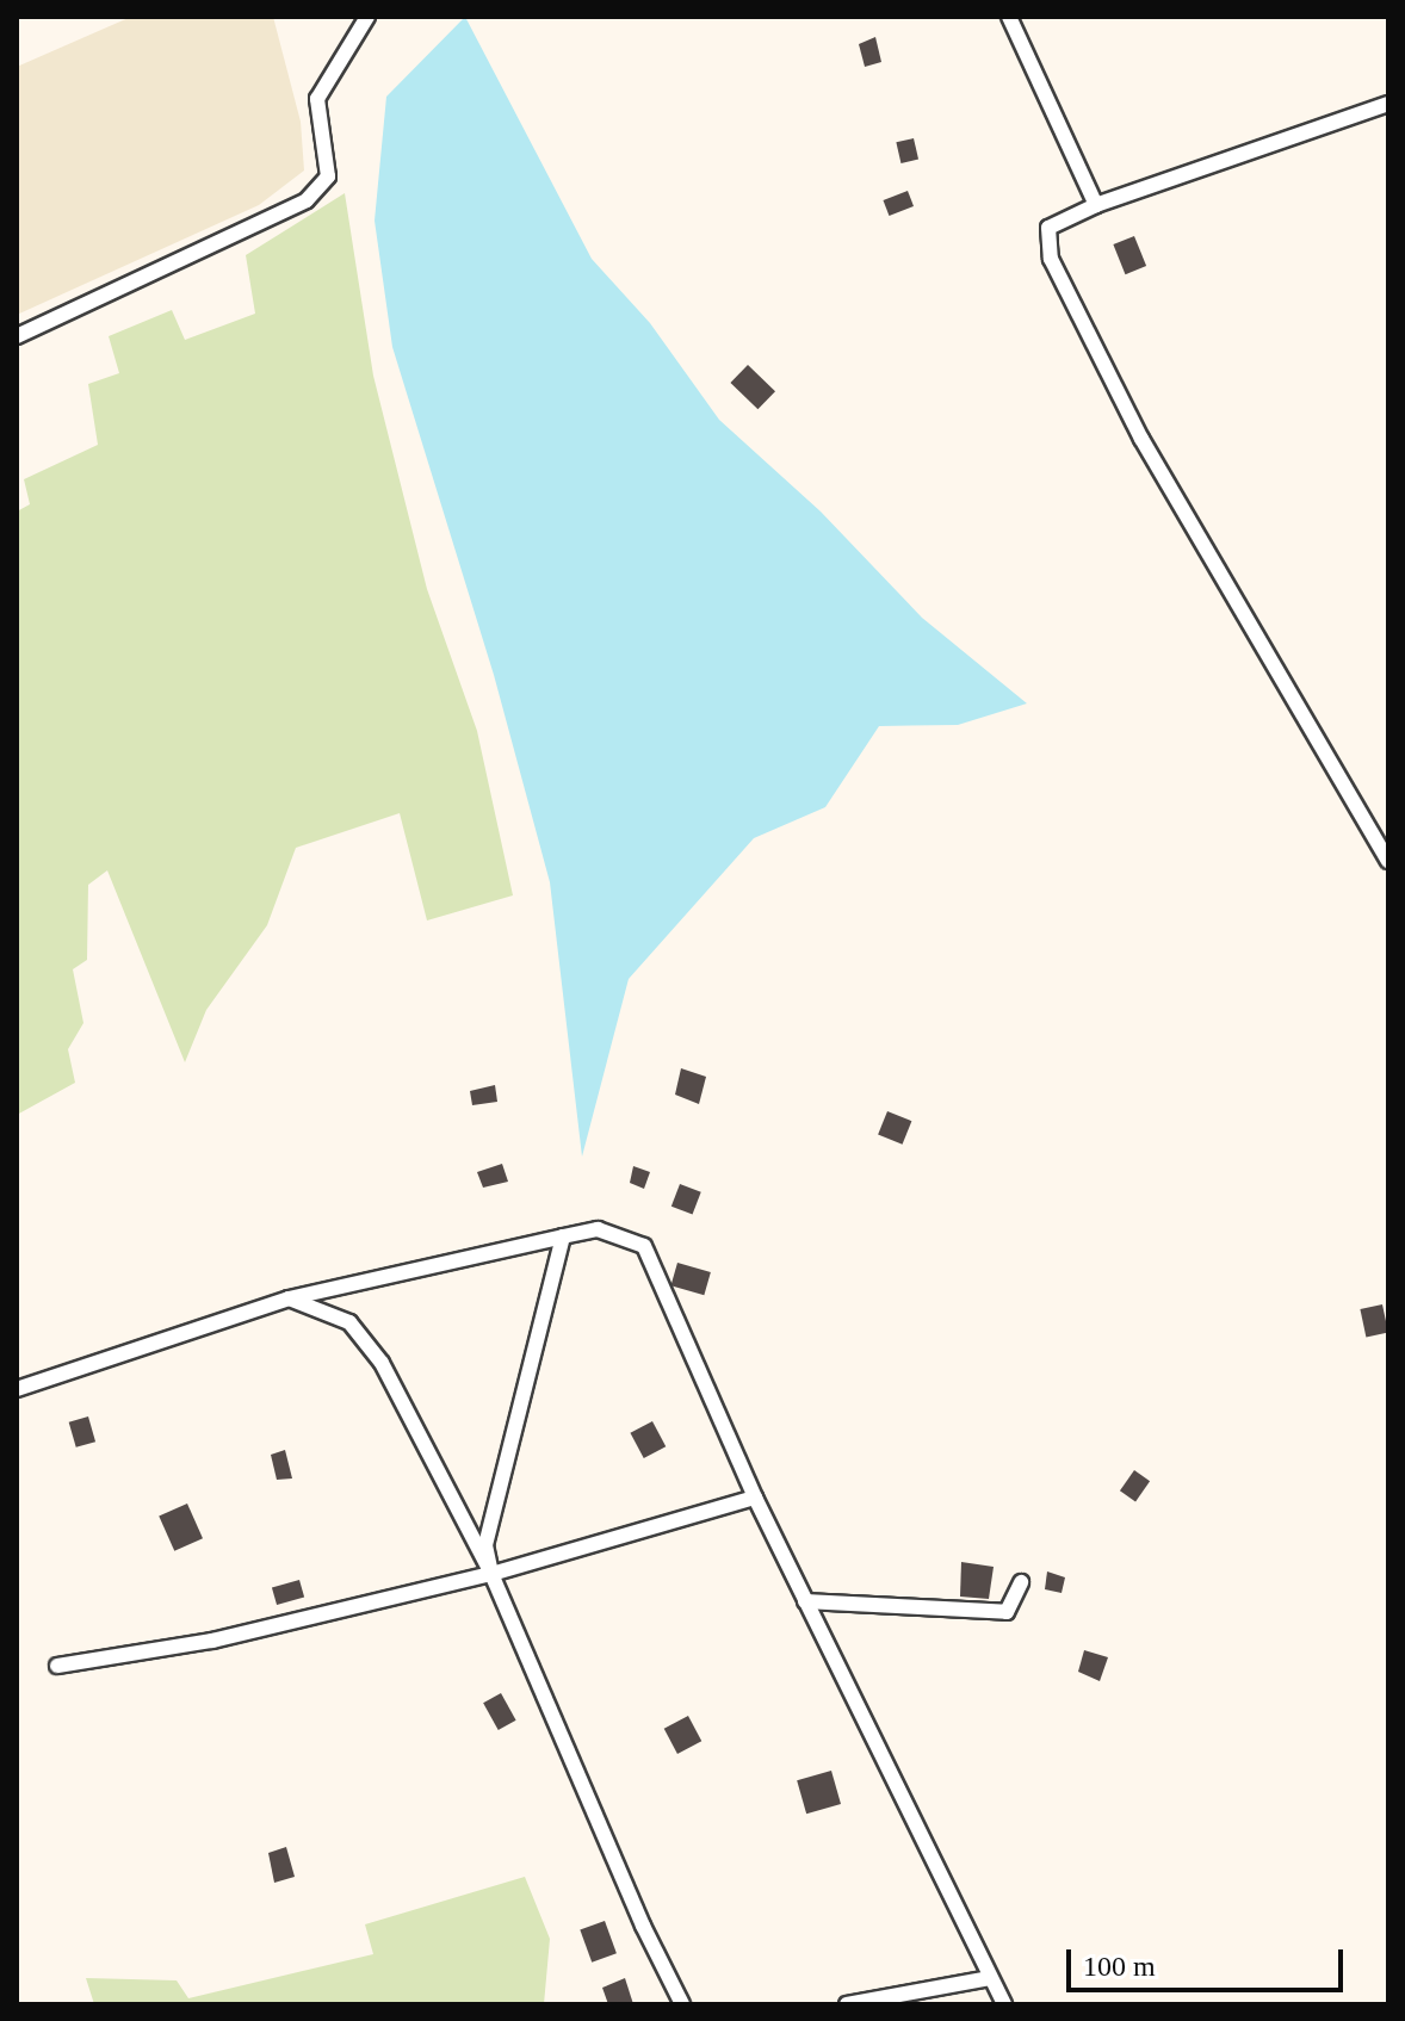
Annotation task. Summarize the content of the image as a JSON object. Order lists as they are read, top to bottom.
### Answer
{
  "scale_bar": "100 m"
}
